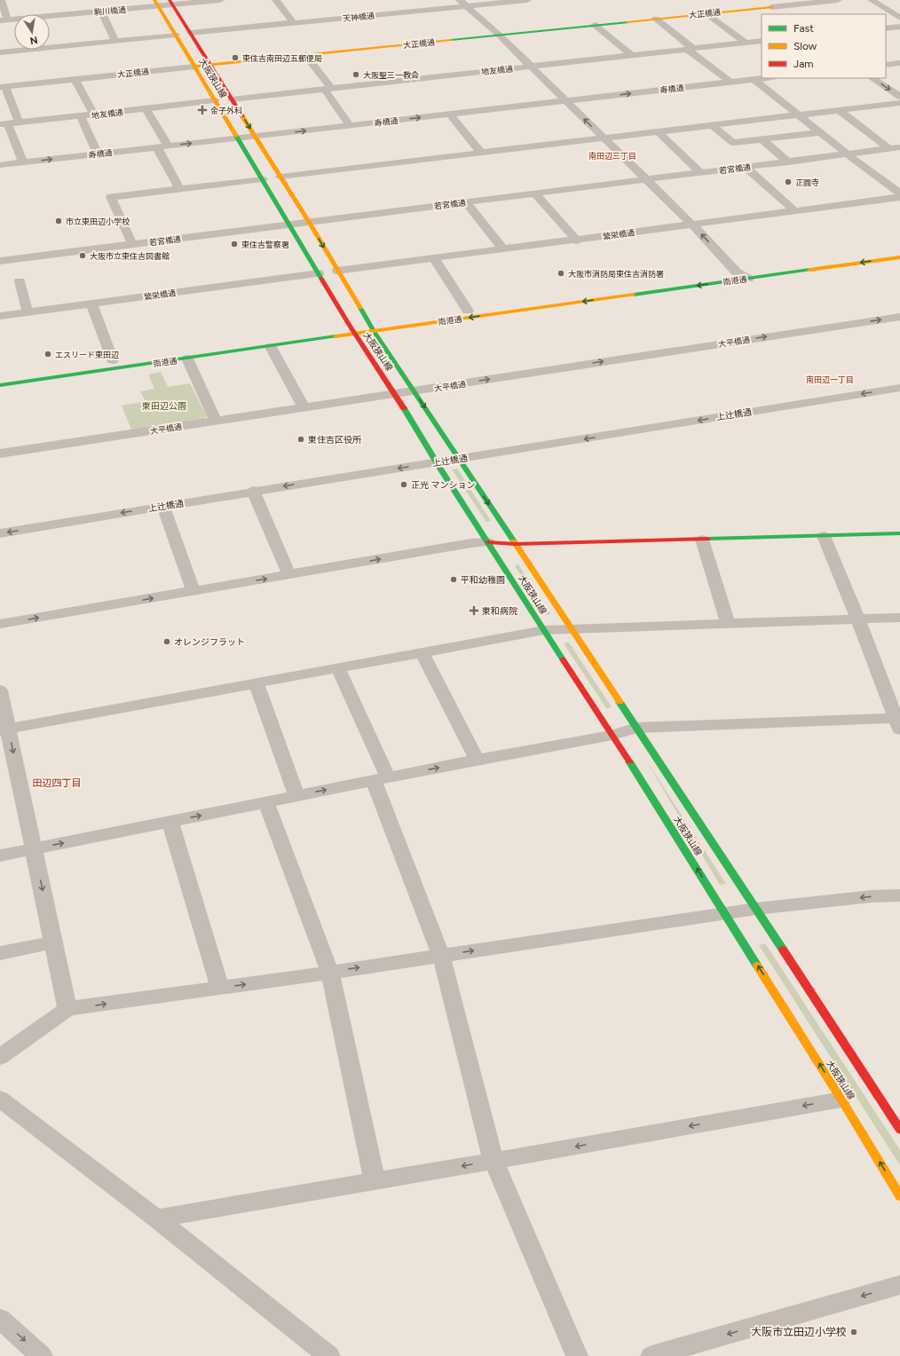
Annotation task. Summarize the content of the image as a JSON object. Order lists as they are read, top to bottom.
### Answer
{
  "streets": {
    "main road": ["大正橋通", "大阪狭山線", "南港通"],
    "street": [
      "駒川橋通",
      "天神橋通",
      "地友橋通",
      "寿橋通",
      "若宮橋通",
      "繁栄橋通",
      "大平橋通",
      "上辻橋通"
    ]
  },
  "crossings": [
    ["駒川橋通", "大阪狭山線"],
    ["大正橋通", "大阪狭山線"],
    ["天神橋通", "大阪狭山線"],
    ["地友橋通", "大阪狭山線"],
    ["大阪狭山線", "寿橋通"],
    ["大阪狭山線", "若宮橋通"],
    ["大阪狭山線", "繁栄橋通"],
    ["大阪狭山線", "南港通"],
    ["大阪狭山線", "大平橋通"],
    ["大阪狭山線", "上辻橋通"]
  ],
  "one_way": ["大平橋通"],
  "districts": ["南田辺三丁目", "南田辺一丁目", "田辺四丁目"],
  "parks": ["東田辺公園"],
  "places": {
    "other": [
      "東住吉南田辺五郵便局",
      "大阪聖三一教会",
      "正圓寺",
      "市立東田辺小学校",
      "東住吉警察署",
      "大阪市立東住吉図書館",
      "大阪市消防局東住吉消防署",
      "エスリード東田辺",
      "東住吉区役所",
      "正光 マンション",
      "平和幼稚園",
      "オレンジフラット",
      "大阪市立田辺小学校"
    ],
    "health": ["金子外科", "東和病院"]
  },
  "legend": ["Fast", "Slow", "Jam"],
  "north": "bottom"
}
